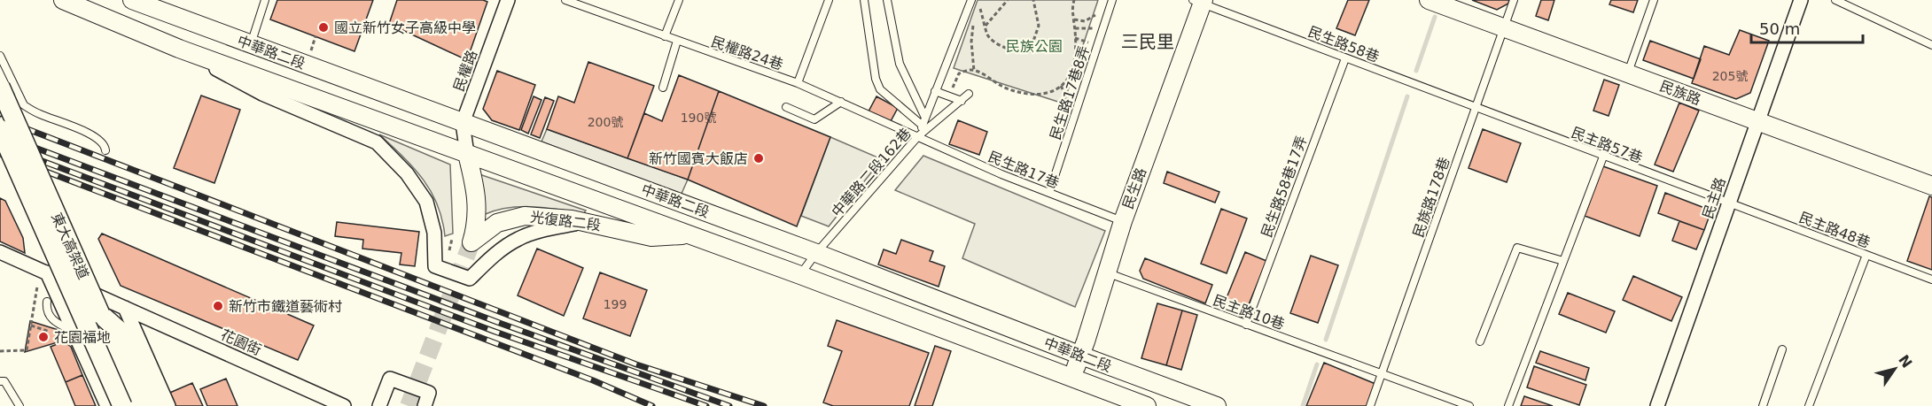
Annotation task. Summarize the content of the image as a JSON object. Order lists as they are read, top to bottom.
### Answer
{
  "streets": {
    "main road": ["東大高架道"],
    "street": [
      "中華路二段",
      "民權路",
      "民族路",
      "民生路",
      "民主路",
      "光復路二段",
      "花園街"
    ],
    "lane": [
      "民生路58巷",
      "民權路24巷",
      "民生路17巷8弄",
      "民主路57巷",
      "民生路17巷",
      "中華路二段162巷",
      "民生路58巷17弄",
      "民族路178巷",
      "民主路48巷",
      "民主路10巷"
    ]
  },
  "crossings": [
    ["民生路58巷", "民主路57巷"],
    ["民生路58巷", "民生路58巷17弄"],
    ["民生路58巷", "民生路"],
    ["民生路58巷", "民族路178巷"],
    ["中華路二段", "民權路"],
    ["中華路二段", "中華路二段162巷"],
    ["中華路二段", "民生路"],
    ["中華路二段", "光復路二段"],
    ["民權路24巷", "民生路17巷"],
    ["民權路24巷", "中華路二段162巷"],
    ["民權路", "光復路二段"],
    ["民生路17巷8弄", "民生路17巷"],
    ["民族路", "民族路178巷"],
    ["民族路", "民主路"],
    ["民主路57巷", "民族路178巷"],
    ["民主路57巷", "民主路"],
    ["民主路57巷", "民主路48巷"],
    ["民生路17巷", "中華路二段162巷"],
    ["民生路17巷", "民生路"],
    ["民生路58巷17弄", "民主路10巷"],
    ["民生路", "民主路10巷"],
    ["民族路178巷", "民主路10巷"],
    ["民主路", "民主路48巷"]
  ],
  "districts": ["三民里"],
  "parks": ["民族公園"],
  "places": [
    "國立新竹女子高級中學",
    "新竹國賓大飯店",
    "新竹市鐵道藝術村",
    "花園福地"
  ],
  "house_numbers": [
    "205號",
    "190號",
    "200號",
    "199"
  ],
  "scale_bar": "50 m",
  "north": "top right"
}
